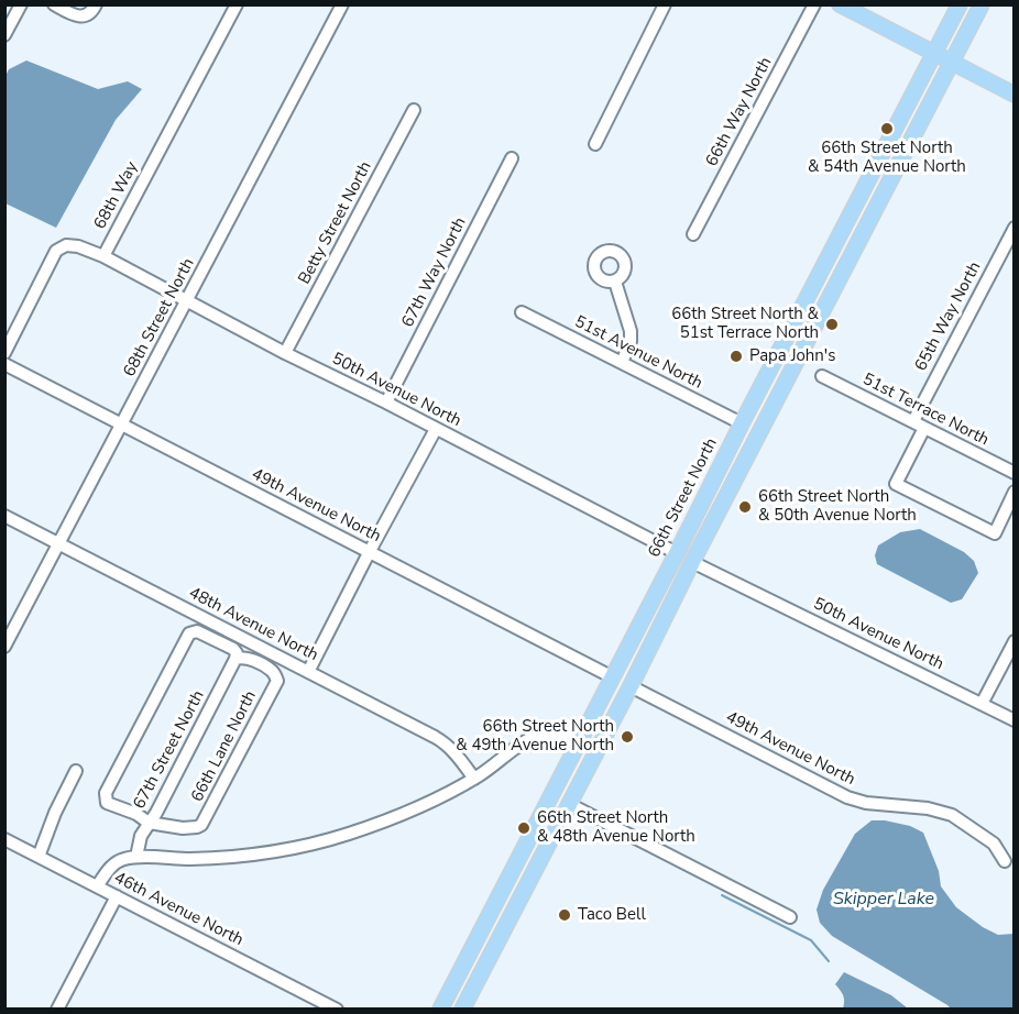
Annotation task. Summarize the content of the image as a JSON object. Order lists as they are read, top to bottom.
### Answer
{
  "streets": {
    "main road": ["66th Street North"],
    "street": [
      "66th Way North",
      "68th Way",
      "Betty Street North",
      "67th Way North",
      "65th Way North",
      "68th Street North",
      "51st Avenue North",
      "50th Avenue North",
      "51st Terrace North",
      "49th Avenue North",
      "48th Avenue North",
      "66th Lane North",
      "67th Street North",
      "46th Avenue North"
    ]
  },
  "crossings": [
    ["68th Way", "50th Avenue North"],
    ["Betty Street North", "50th Avenue North"],
    ["67th Way North", "50th Avenue North"],
    ["65th Way North", "51st Terrace North"],
    ["68th Street North", "50th Avenue North"],
    ["68th Street North", "49th Avenue North"],
    ["68th Street North", "48th Avenue North"],
    ["51st Avenue North", "66th Street North"],
    ["50th Avenue North", "66th Street North"],
    ["66th Street North", "49th Avenue North"],
    ["66th Lane North", "67th Street North"]
  ],
  "water": ["Skipper Lake"],
  "places": [
    "66th Street North & 54th Avenue North",
    "66th Street North & 51st Terrace North",
    "Papa John's",
    "66th Street North & 50th Avenue North",
    "66th Street North & 49th Avenue North",
    "66th Street North & 48th Avenue North",
    "Taco Bell"
  ]
}
